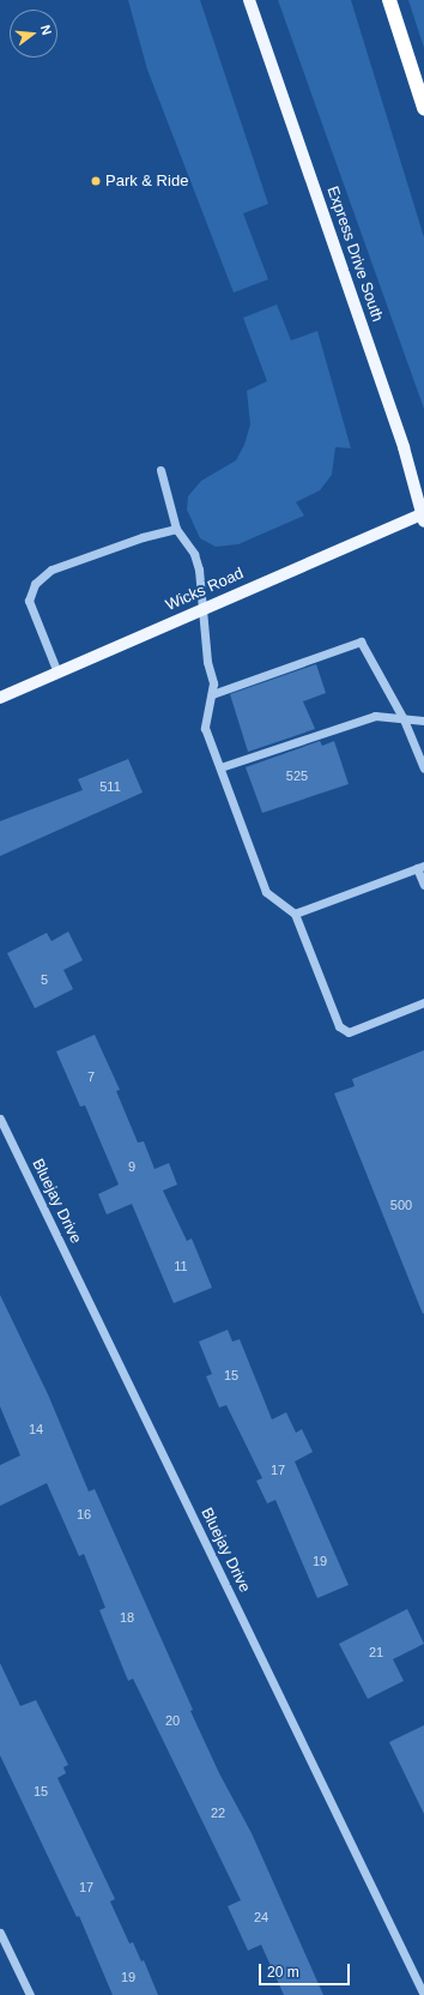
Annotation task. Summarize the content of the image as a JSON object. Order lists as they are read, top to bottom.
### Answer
{
  "streets": {
    "main road": ["Express Drive South", "Wicks Road"],
    "street": ["Bluejay Drive"]
  },
  "crossings": [
    ["Express Drive South", "Wicks Road"]
  ],
  "places": ["Park & Ride"],
  "house_numbers": [
    "525",
    "511",
    "5",
    "7",
    "9",
    "500",
    "11",
    "15",
    "14",
    "17",
    "16",
    "19",
    "18",
    "21",
    "20",
    "15",
    "22",
    "17",
    "24",
    "19"
  ],
  "scale_bar": "20 m",
  "north": "right"
}
